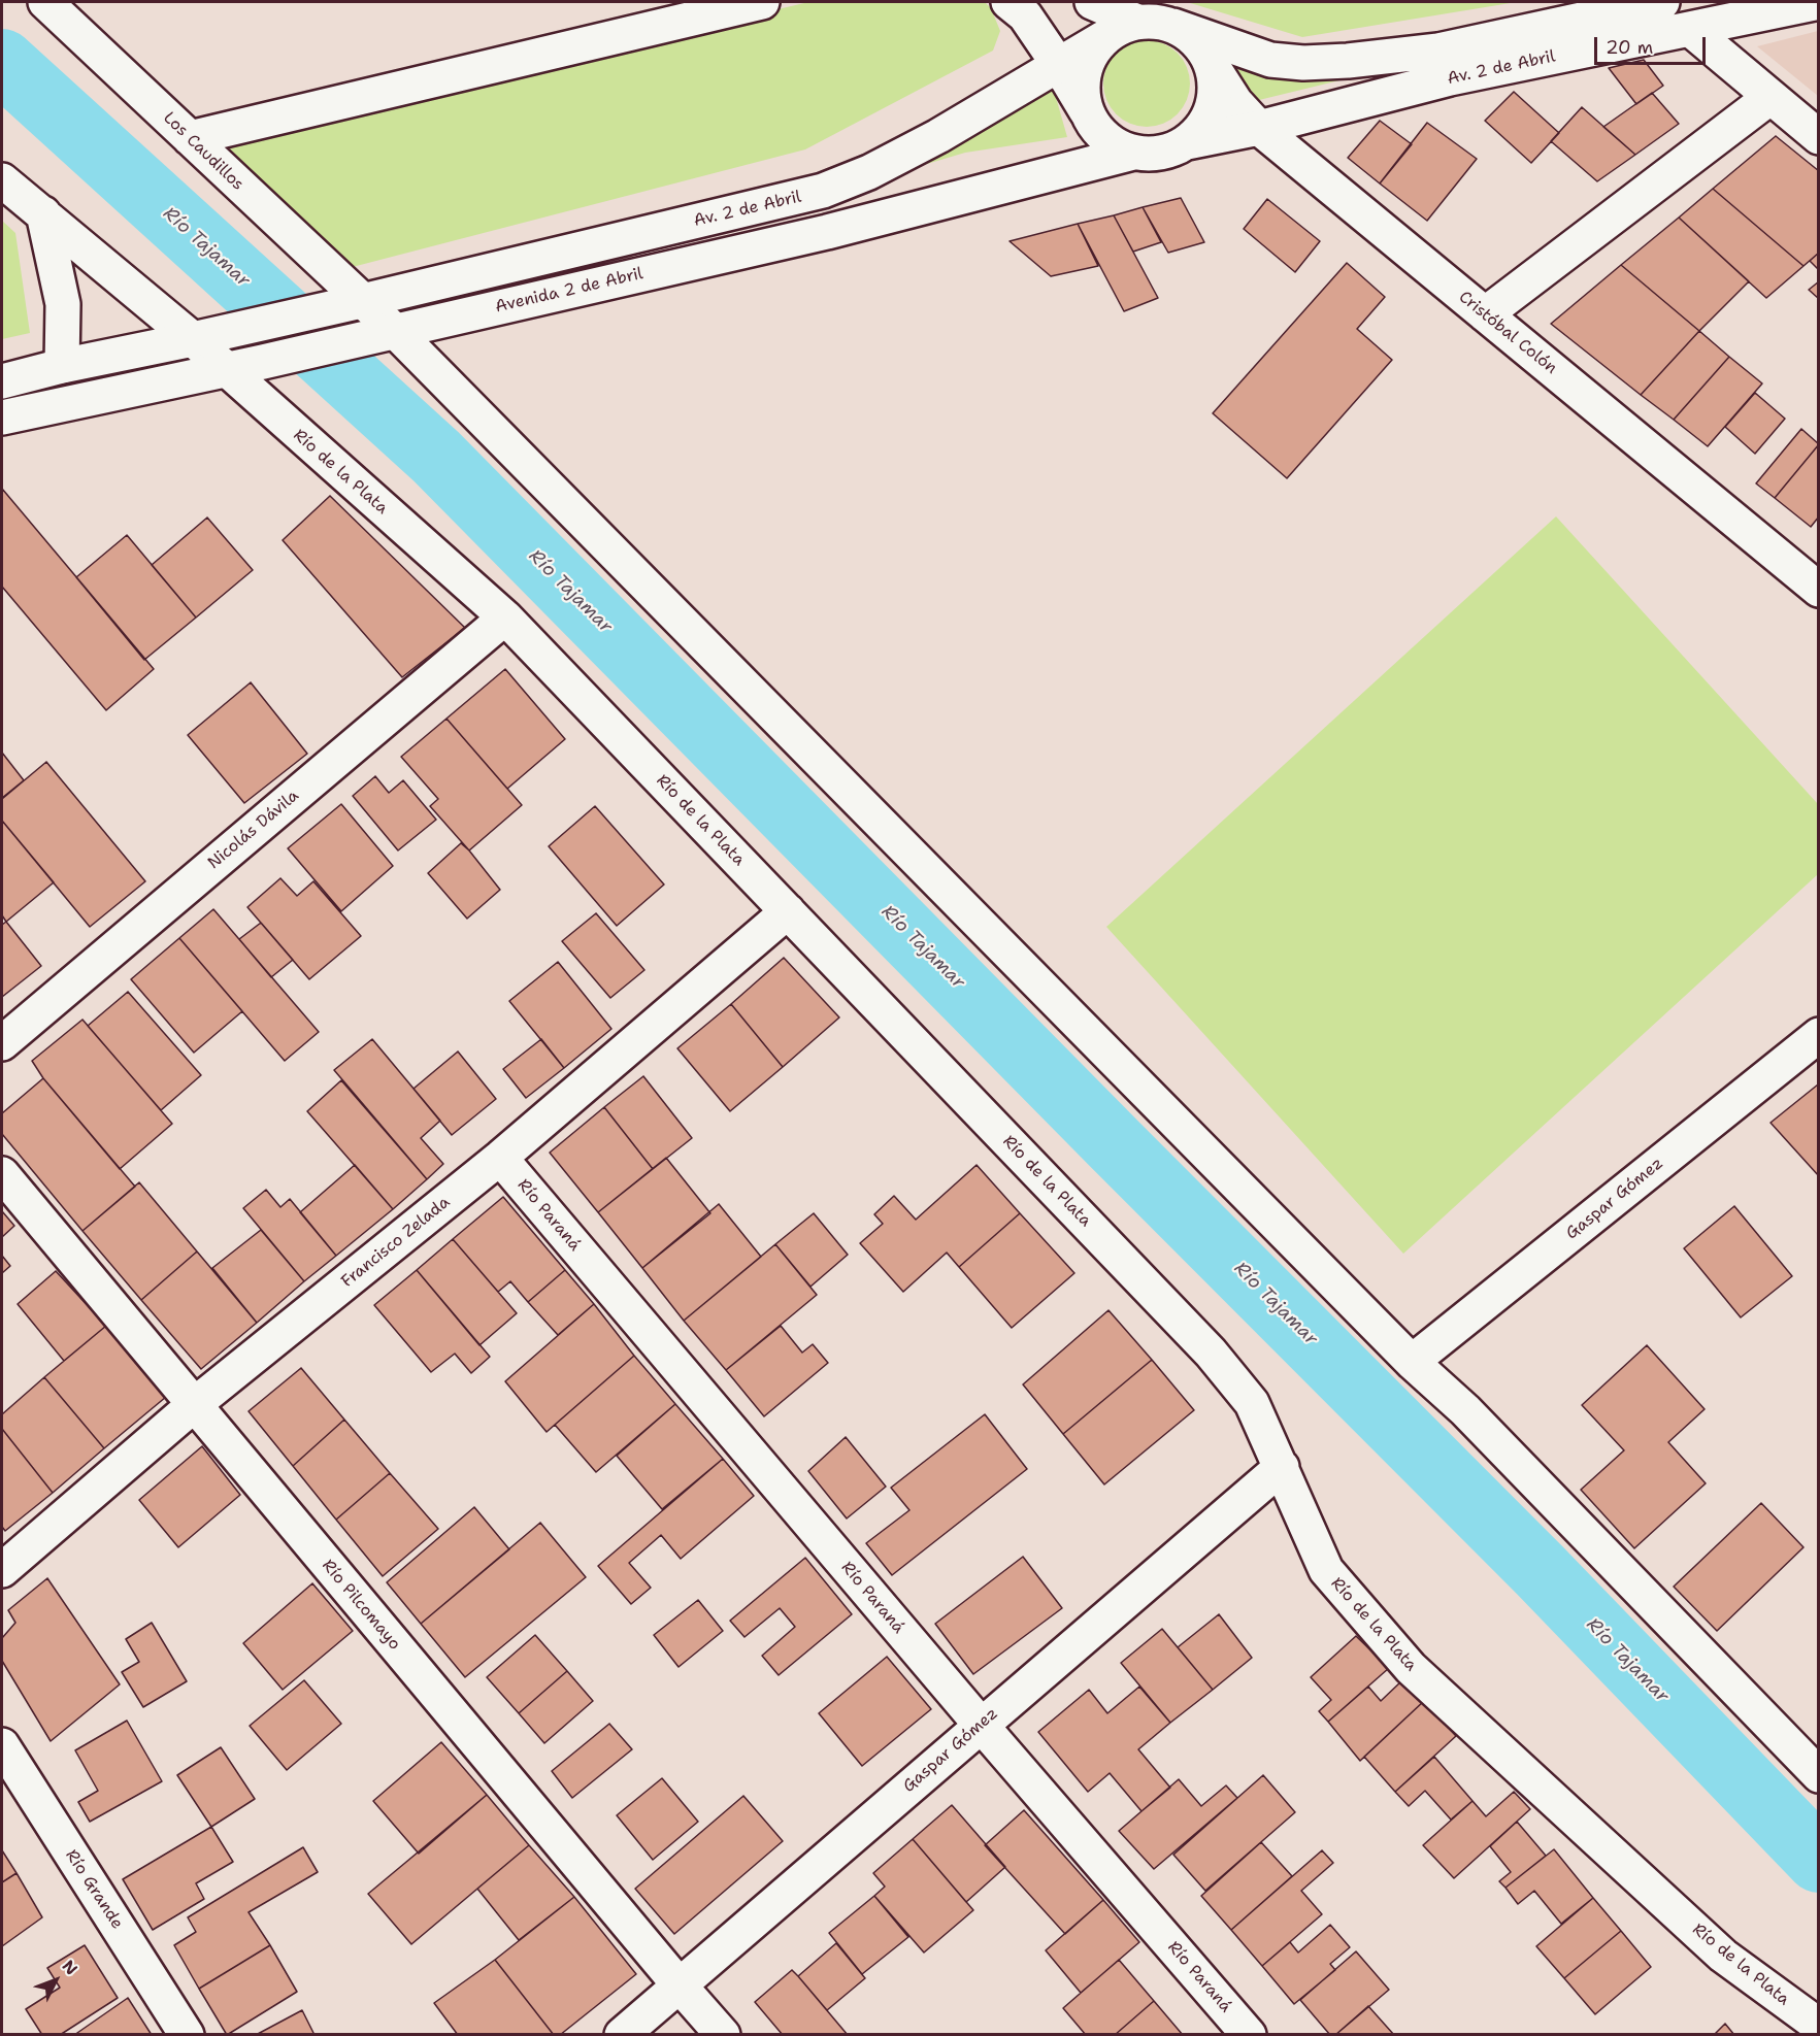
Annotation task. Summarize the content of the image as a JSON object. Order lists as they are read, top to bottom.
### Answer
{
  "streets": {
    "street": [
      "Av. 2 de Abril",
      "Los Caudillos",
      "Avenida 2 de Abril",
      "Cristóbal Colón",
      "Río de la Plata",
      "Nicolás Dávila",
      "Gaspar Gómez",
      "Río Paraná",
      "Francisco Zelada",
      "Río Pilcomayo",
      "Río Grande"
    ]
  },
  "crossings": [
    ["Av. 2 de Abril", "Los Caudillos"],
    ["Av. 2 de Abril", "Avenida 2 de Abril"],
    ["Av. 2 de Abril", "Cristóbal Colón"],
    ["Los Caudillos", "Avenida 2 de Abril"],
    ["Los Caudillos", "Gaspar Gómez"],
    ["Avenida 2 de Abril", "Cristóbal Colón"],
    ["Avenida 2 de Abril", "Río de la Plata"],
    ["Río de la Plata", "Nicolás Dávila"],
    ["Río de la Plata", "Gaspar Gómez"],
    ["Río de la Plata", "Francisco Zelada"],
    ["Gaspar Gómez", "Río Paraná"],
    ["Gaspar Gómez", "Río Pilcomayo"],
    ["Río Paraná", "Francisco Zelada"],
    ["Francisco Zelada", "Río Pilcomayo"]
  ],
  "water": ["Río Tajamar"],
  "scale_bar": "20 m",
  "north": "top right"
}
